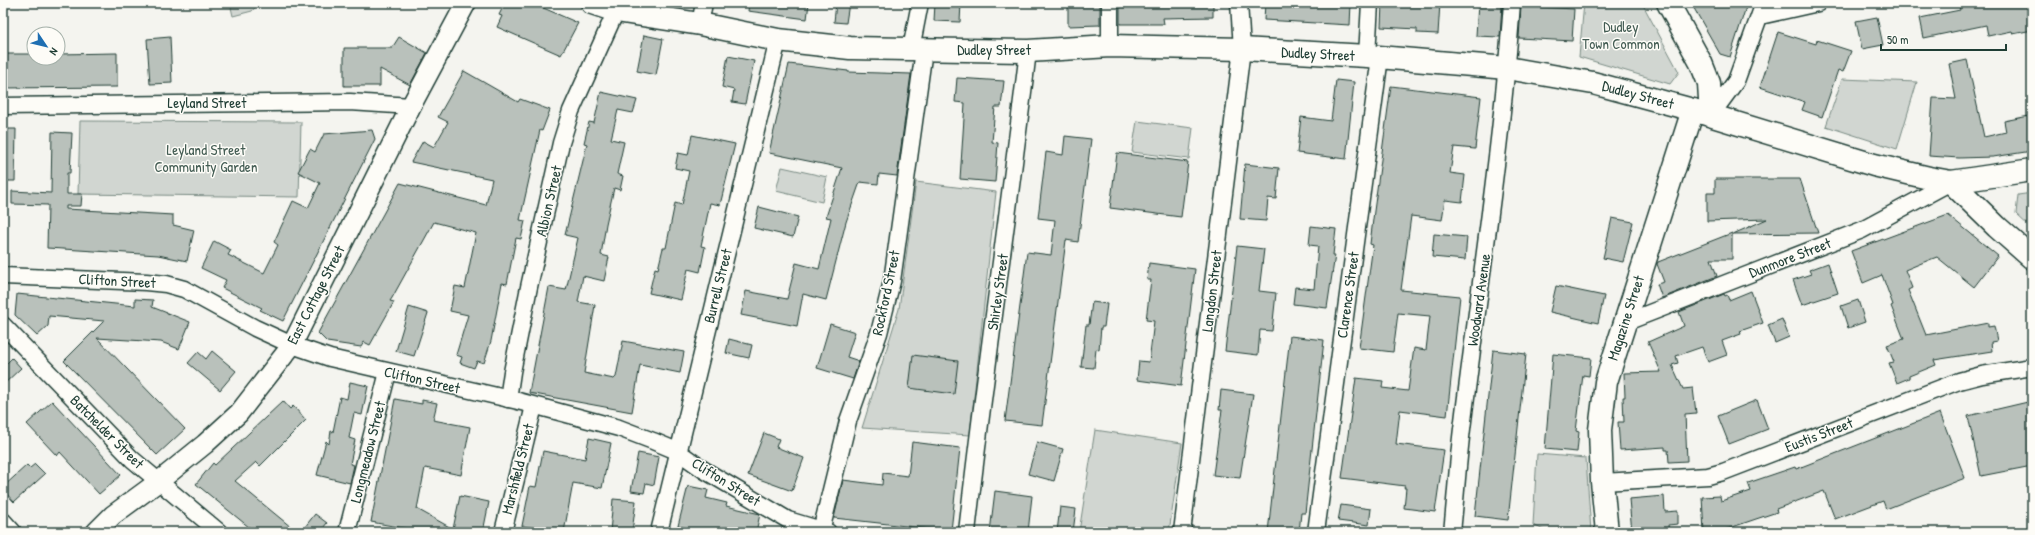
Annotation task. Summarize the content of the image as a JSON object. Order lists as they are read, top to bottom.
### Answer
{
  "streets": {
    "main road": ["Dudley Street", "Magazine Street"],
    "street": [
      "Leyland Street",
      "Albion Street",
      "Dunmore Street",
      "Clifton Street",
      "Burrell Street",
      "Langdon Street",
      "Shirley Street",
      "Rockford Street",
      "East Cottage Street",
      "Clarence Street",
      "Woodward Avenue",
      "Batchelder Street",
      "Eustis Street",
      "Longmeadow Street",
      "Marshfield Street"
    ]
  },
  "crossings": [
    ["Dudley Street", "Albion Street"],
    ["Dudley Street", "Dunmore Street"],
    ["Dudley Street", "Burrell Street"],
    ["Dudley Street", "Langdon Street"],
    ["Dudley Street", "Shirley Street"],
    ["Dudley Street", "Rockford Street"],
    ["Dudley Street", "Clarence Street"],
    ["Dudley Street", "Woodward Avenue"],
    ["Dudley Street", "Magazine Street"],
    ["Leyland Street", "East Cottage Street"],
    ["Albion Street", "Clifton Street"],
    ["Dunmore Street", "Magazine Street"],
    ["Clifton Street", "Burrell Street"],
    ["Clifton Street", "Rockford Street"],
    ["Clifton Street", "East Cottage Street"],
    ["Clifton Street", "Longmeadow Street"],
    ["Clifton Street", "Marshfield Street"],
    ["East Cottage Street", "Batchelder Street"],
    ["Magazine Street", "Eustis Street"]
  ],
  "parks": ["Dudley Town Common", "Leyland Street Community Garden"],
  "scale_bar": "50 m",
  "north": "bottom right"
}
